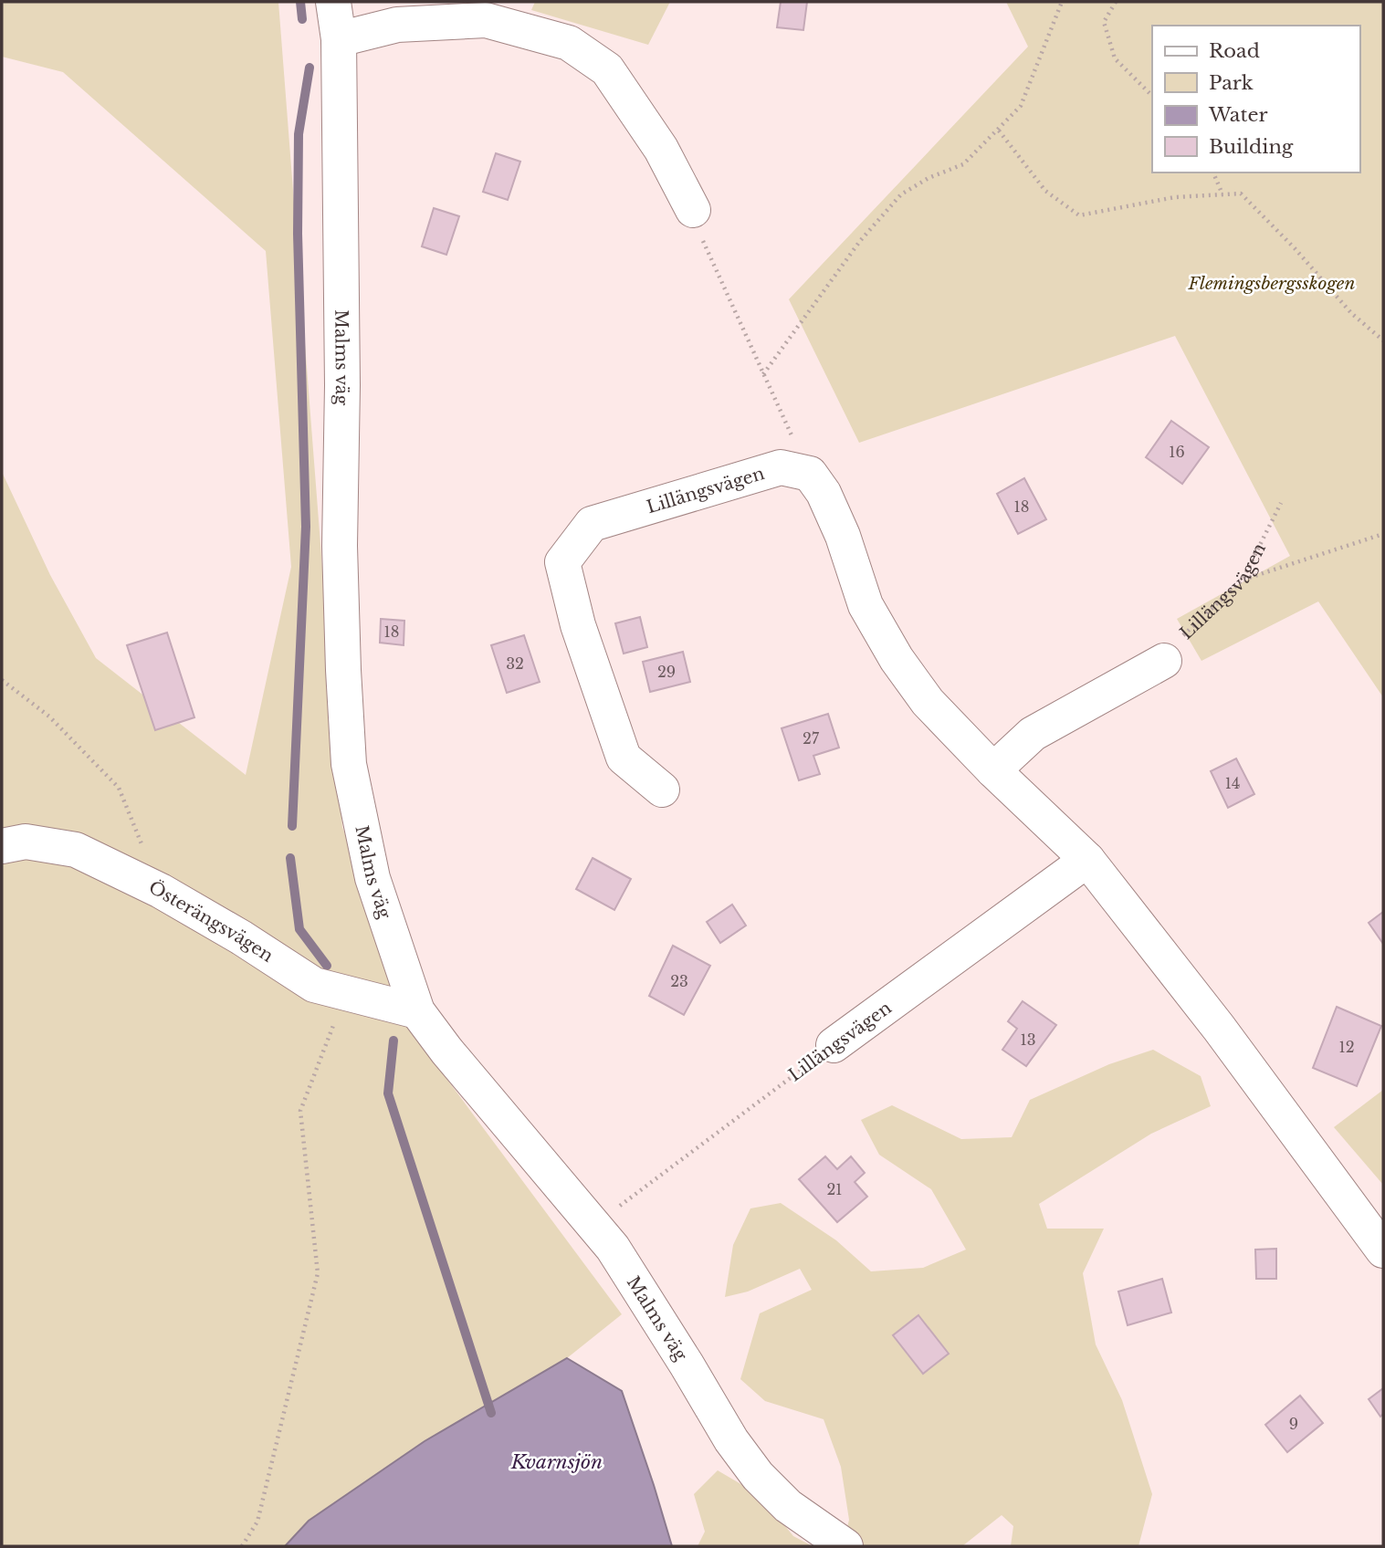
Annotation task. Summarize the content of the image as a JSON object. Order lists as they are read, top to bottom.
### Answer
{
  "streets": {
    "street": ["Malms väg", "Lillängsvägen", "Österängsvägen"]
  },
  "crossings": [
    ["Malms väg", "Lillängsvägen"],
    ["Malms väg", "Österängsvägen"]
  ],
  "water": ["Kvarnsjön"],
  "parks": ["Flemingsbergsskogen"],
  "house_numbers": [
    "16",
    "18",
    "18",
    "32",
    "29",
    "27",
    "14",
    "23",
    "13",
    "12",
    "21",
    "9"
  ],
  "legend": [
    "Road",
    "Park",
    "Water",
    "Building"
  ]
}
